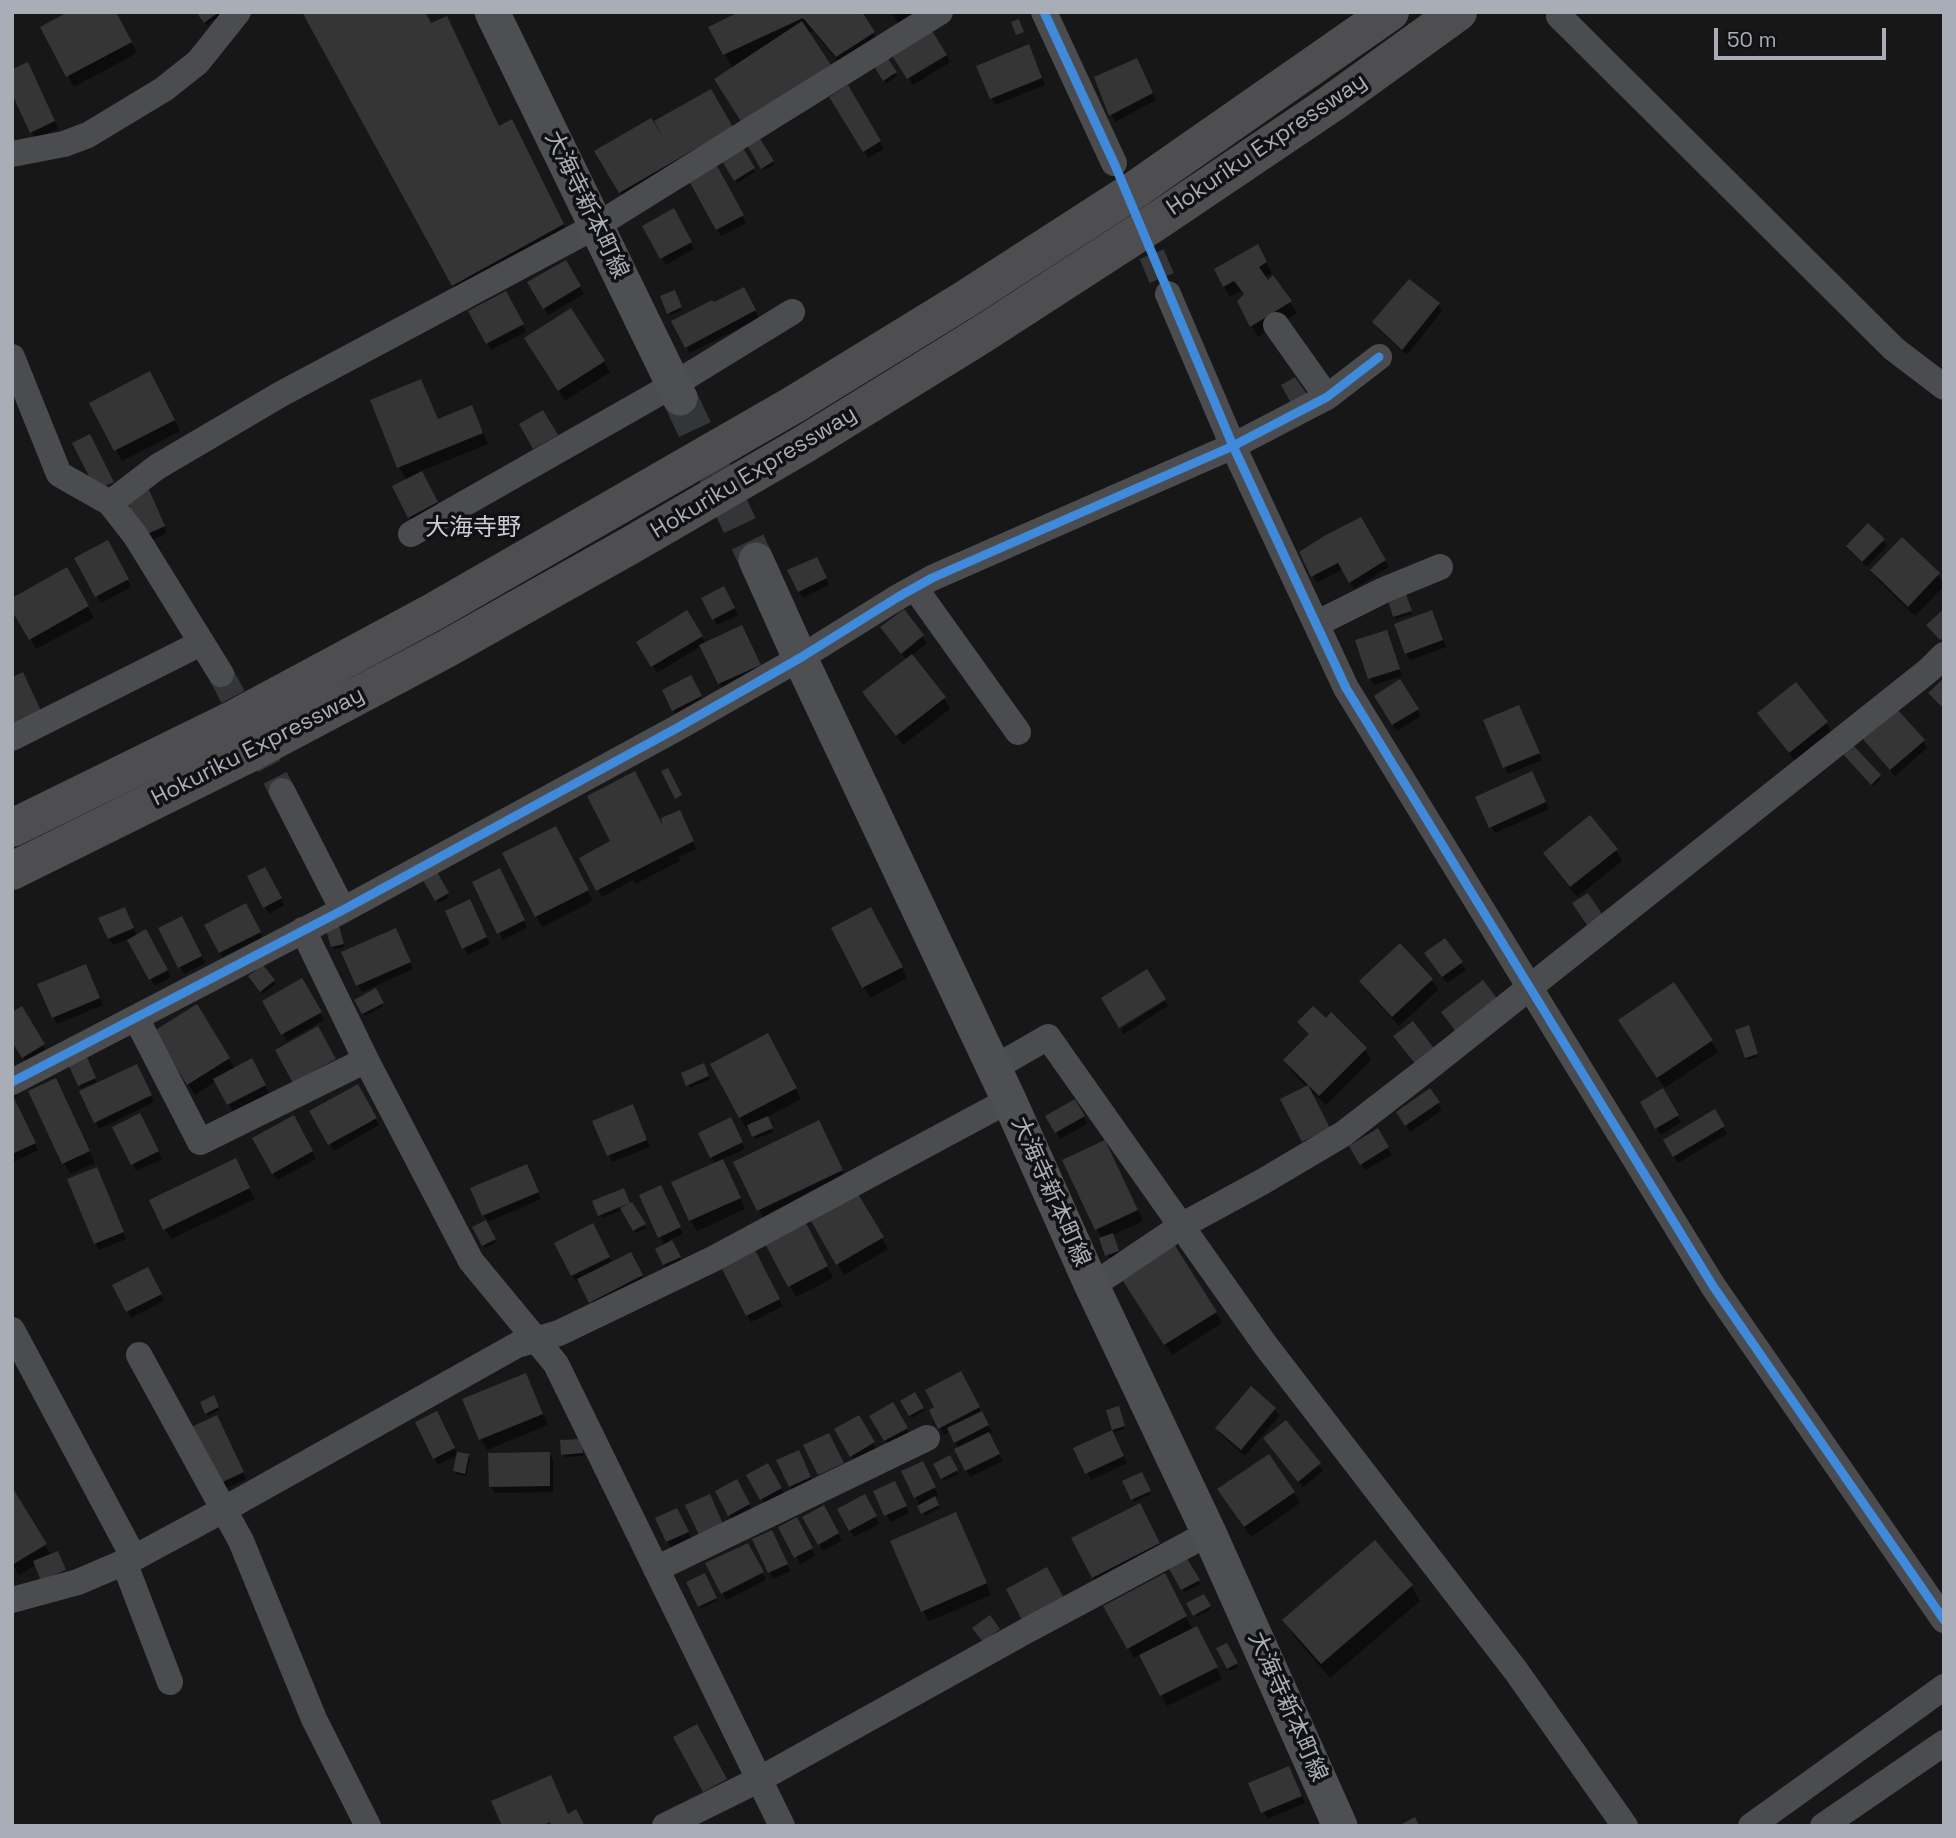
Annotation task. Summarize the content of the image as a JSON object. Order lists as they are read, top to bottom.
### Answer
{
  "streets": {
    "highway": ["Hokuriku Expressway"],
    "main road": ["大海寺新本町線"]
  },
  "districts": ["大海寺野"],
  "scale_bar": "50 m"
}
